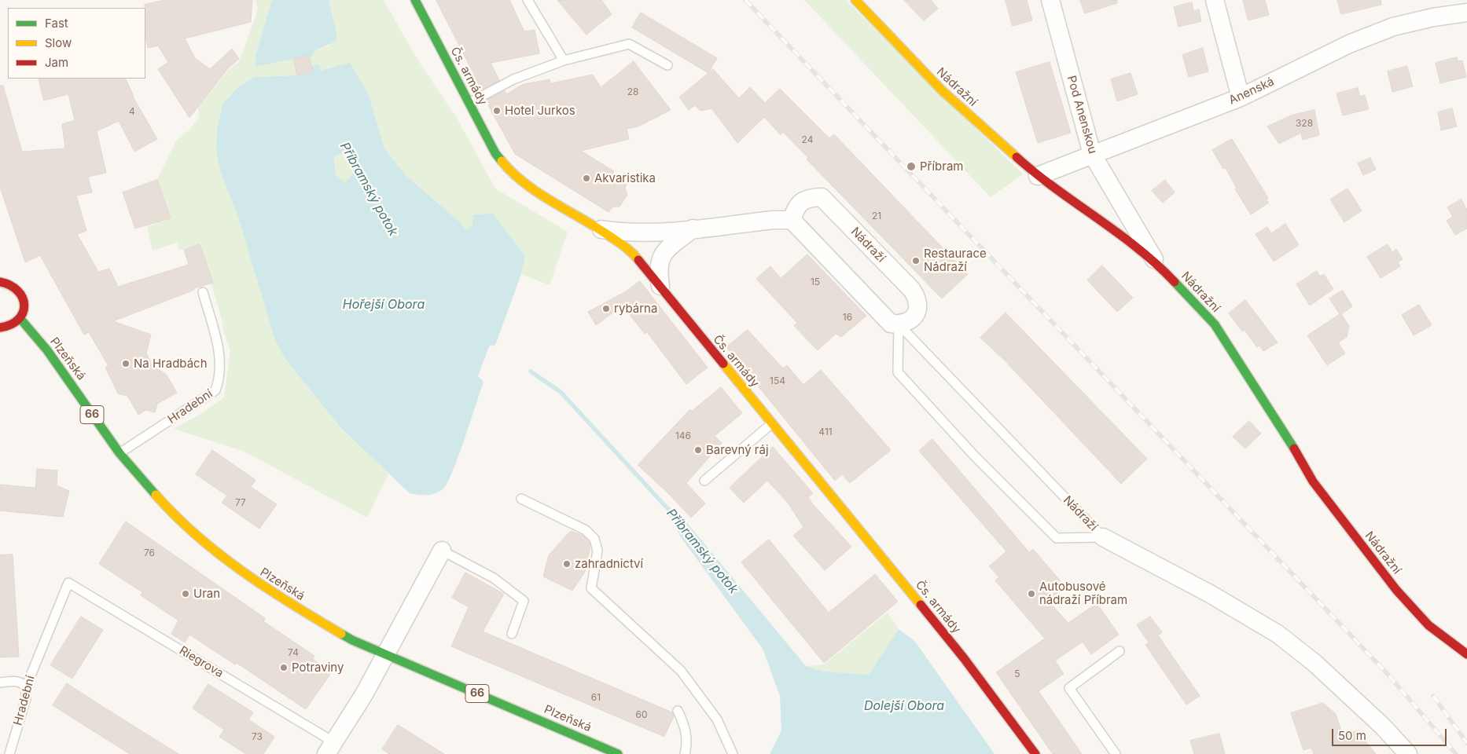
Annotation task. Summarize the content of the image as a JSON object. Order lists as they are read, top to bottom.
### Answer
{
  "streets": {
    "street": [
      "Čs. armády",
      "Nádražní",
      "Anenská",
      "Pod Anenskou",
      "Nádraží",
      "Plzeňská",
      "66",
      "Riegrova"
    ],
    "lane": ["Hradební"]
  },
  "crossings": [
    ["Nádražní", "Anenská"],
    ["Nádražní", "Pod Anenskou"],
    ["Anenská", "Pod Anenskou"],
    ["Plzeňská", "Hradební"],
    ["Plzeňská", "Riegrova"],
    ["Hradební", "Riegrova"]
  ],
  "water": ["Příbramský potok", "Hořejší Obora", "Dolejší Obora"],
  "places": [
    "Hotel Jurkos",
    "Příbram",
    "Akvaristika",
    "Restaurace Nádraží",
    "rybárna",
    "Na Hradbách",
    "Barevný ráj",
    "zahradnictví",
    "Uran",
    "Autobusové nádraží Příbram",
    "Potraviny"
  ],
  "house_numbers": [
    "28",
    "4",
    "328",
    "24",
    "21",
    "15",
    "16",
    "154",
    "411",
    "146",
    "77",
    "76",
    "74",
    "5",
    "61",
    "60",
    "73"
  ],
  "legend": ["Fast", "Slow", "Jam"],
  "scale_bar": "50 m"
}
